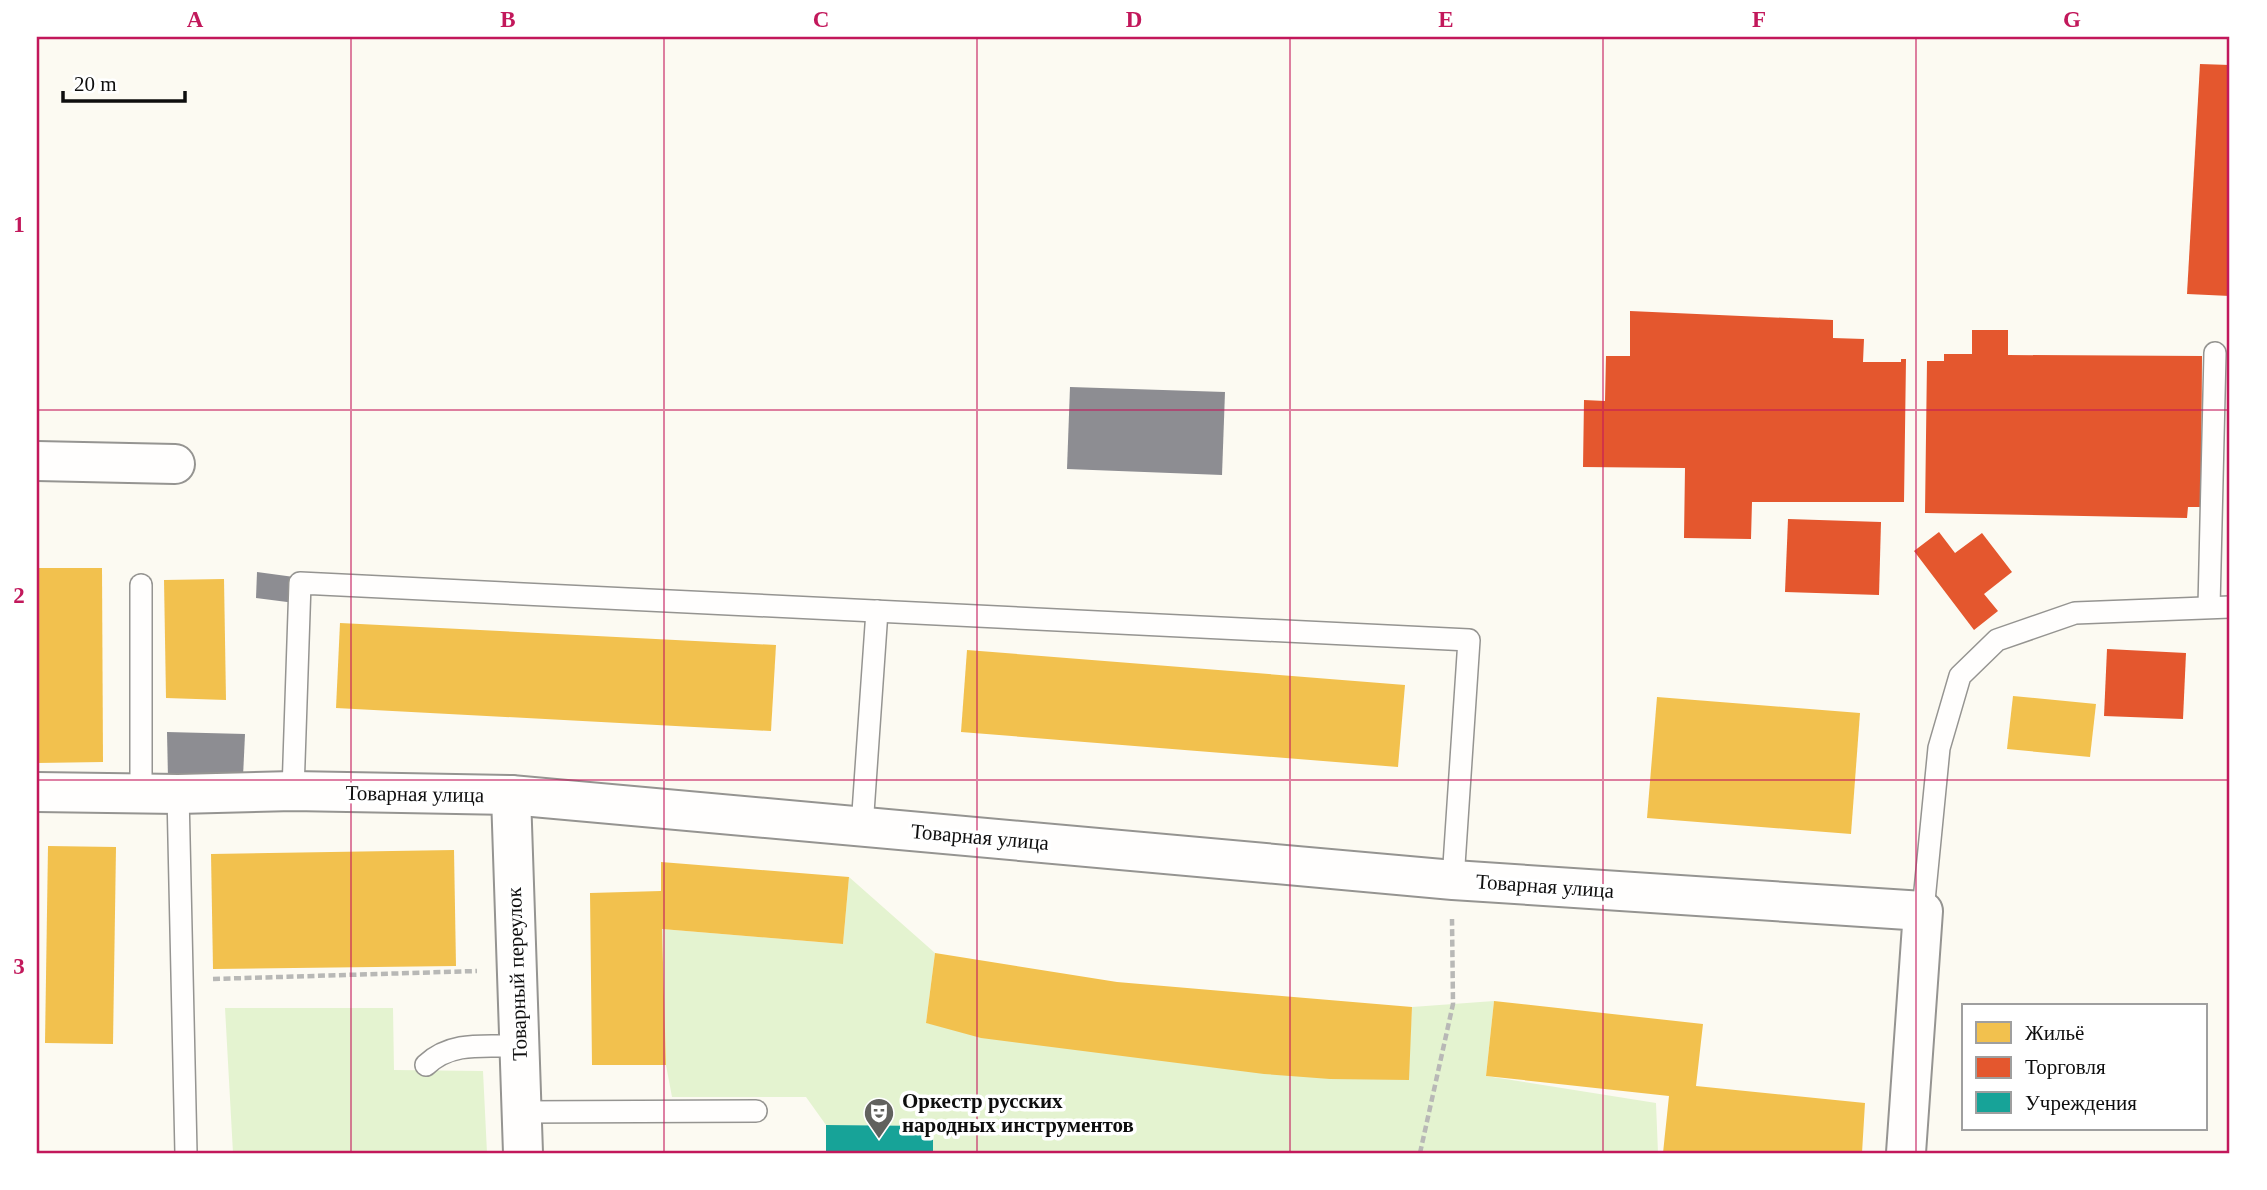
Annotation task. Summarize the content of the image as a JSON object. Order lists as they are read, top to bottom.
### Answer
{
  "streets": {
    "street": ["Товарная улица", "Товарный переулок"]
  },
  "crossings": [
    ["Товарная улица", "Товарный переулок"]
  ],
  "places": {
    "theatre": ["Оркестр русских народных инструментов"]
  },
  "legend": ["Жильё", "Торговля", "Учреждения"],
  "scale_bar": "20 m",
  "grid": {
    "columns": [
      "A",
      "B",
      "C",
      "D",
      "E",
      "F",
      "G"
    ],
    "rows": ["1", "2", "3"]
  }
}
